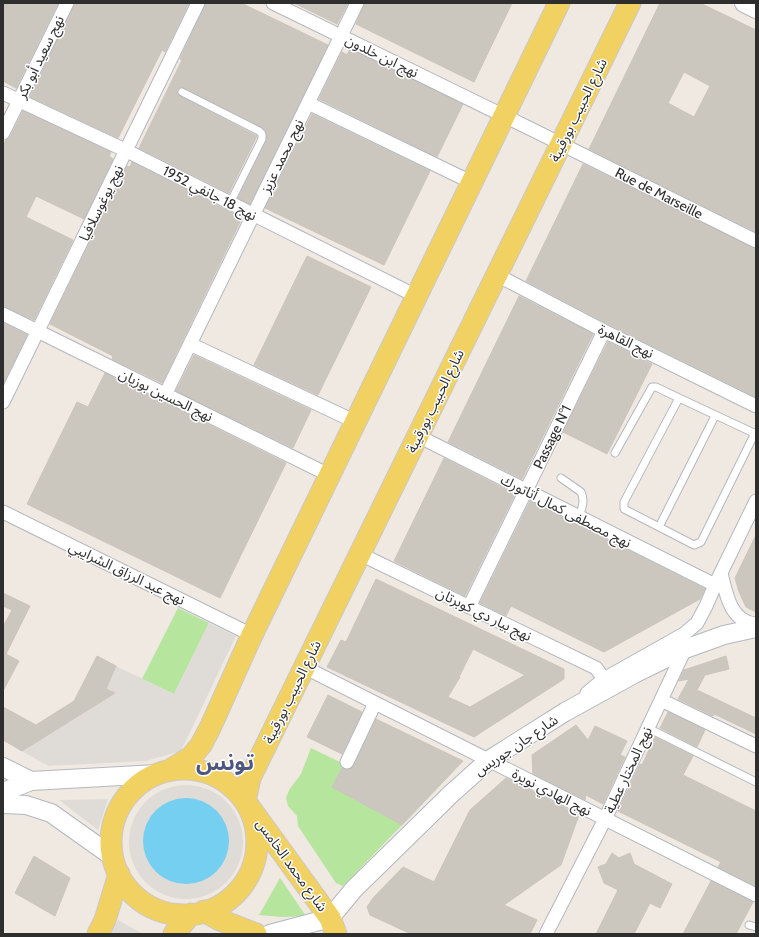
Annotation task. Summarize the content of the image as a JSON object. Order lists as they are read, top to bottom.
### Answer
{
  "streets": {
    "main road": ["شارع الحبيب بورقيبة", "شارع جان جوريس", "شارع محمد الخامس"],
    "street": [
      "نهج ابن خلدون",
      "نهج سعيد أبو بكر",
      "نهج محمد عزيز",
      "نهج 18 جانفي 1952",
      "Rue de Marseille",
      "نهج يوغوسلافيا",
      "نهج القاهرة",
      "نهج الحسين بوزيان",
      "Passage N°1",
      "نهج مصطفى كمال أتاتورك",
      "نهج عبد الرزاق الشرايبي",
      "نهج بيار دي كوبرتان",
      "نهج المختار عطية",
      "نهج الهادي نويرة"
    ]
  },
  "crossings": [
    ["نهج ابن خلدون", "شارع الحبيب بورقيبة"],
    ["نهج ابن خلدون", "نهج محمد عزيز"],
    ["نهج ابن خلدون", "Rue de Marseille"],
    ["نهج سعيد أبو بكر", "نهج 18 جانفي 1952"],
    ["شارع الحبيب بورقيبة", "Rue de Marseille"],
    ["شارع الحبيب بورقيبة", "نهج القاهرة"],
    ["شارع الحبيب بورقيبة", "نهج مصطفى كمال أتاتورك"],
    ["شارع الحبيب بورقيبة", "نهج بيار دي كوبرتان"],
    ["شارع الحبيب بورقيبة", "نهج الهادي نويرة"],
    ["شارع الحبيب بورقيبة", "شارع محمد الخامس"],
    ["نهج محمد عزيز", "نهج 18 جانفي 1952"],
    ["نهج محمد عزيز", "نهج الحسين بوزيان"],
    ["نهج 18 جانفي 1952", "نهج يوغوسلافيا"],
    ["نهج يوغوسلافيا", "نهج الحسين بوزيان"],
    ["نهج القاهرة", "Passage N°1"],
    ["Passage N°1", "نهج مصطفى كمال أتاتورك"],
    ["Passage N°1", "نهج بيار دي كوبرتان"],
    ["شارع جان جوريس", "نهج المختار عطية"],
    ["شارع جان جوريس", "نهج الهادي نويرة"],
    ["شارع جان جوريس", "شارع محمد الخامس"],
    ["نهج المختار عطية", "نهج الهادي نويرة"]
  ],
  "districts": ["تونس"]
}
